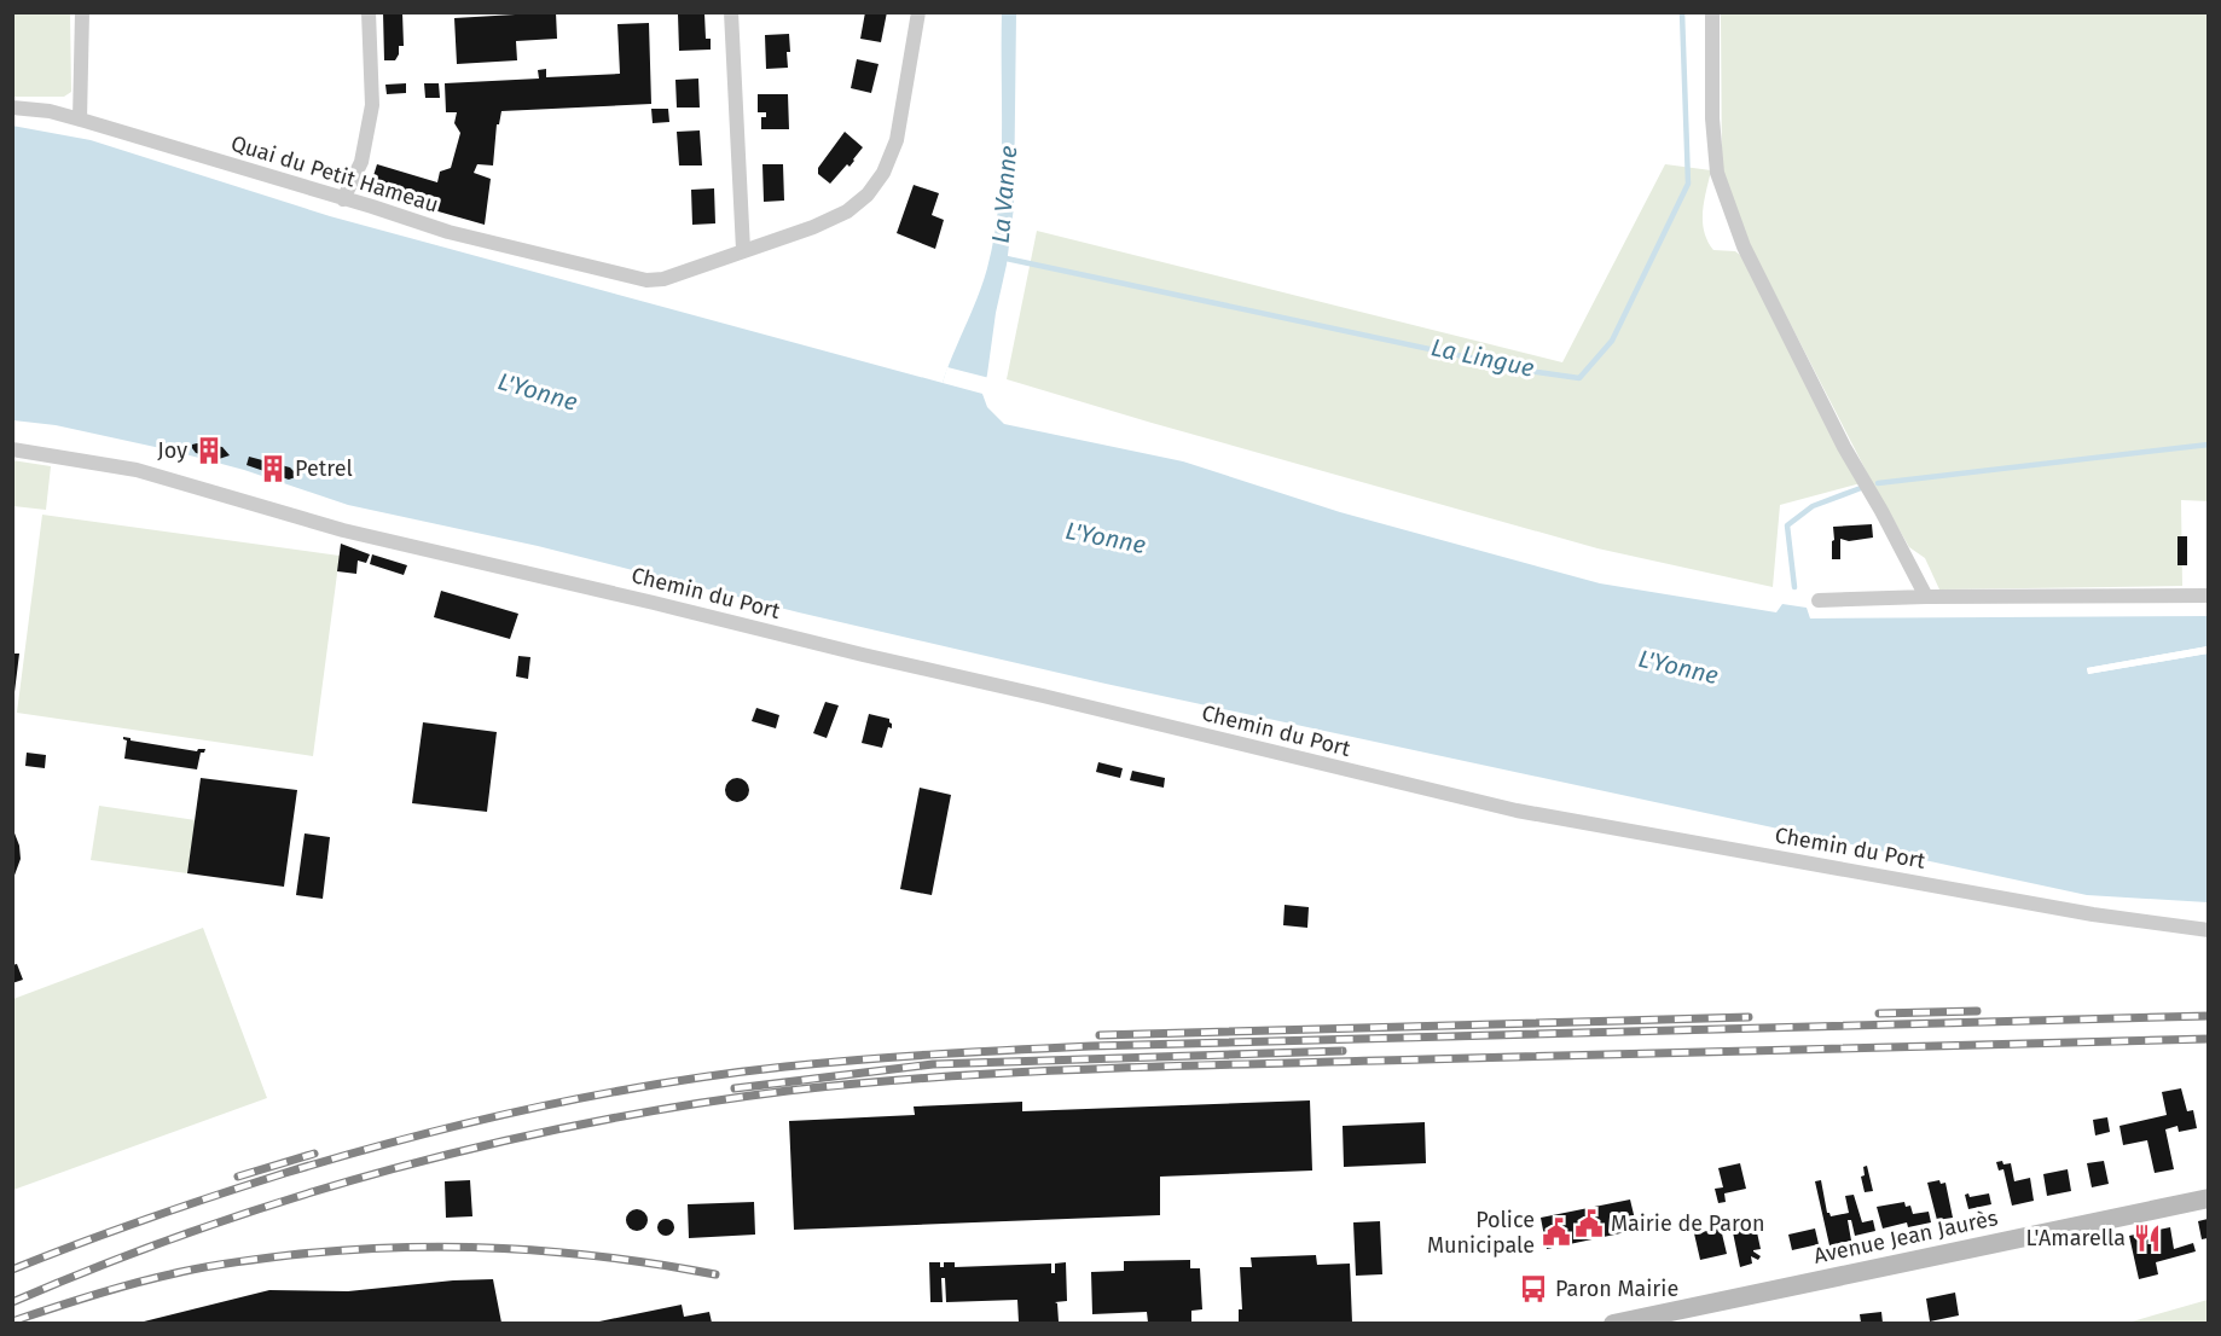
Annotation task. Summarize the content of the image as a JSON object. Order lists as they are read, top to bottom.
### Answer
{
  "streets": {
    "main road": ["Avenue Jean Jaurès"],
    "street": ["Quai du Petit Hameau", "Chemin du Port"]
  },
  "water": ["La Vanne", "La Lingue", "L'Yonne"],
  "places": {
    "building": ["Joy", "Petrel"],
    "public building": ["Mairie de Paron", "Police Municipale"],
    "restaurant": ["L'Amarella"],
    "bus stop": ["Paron Mairie"]
  }
}
